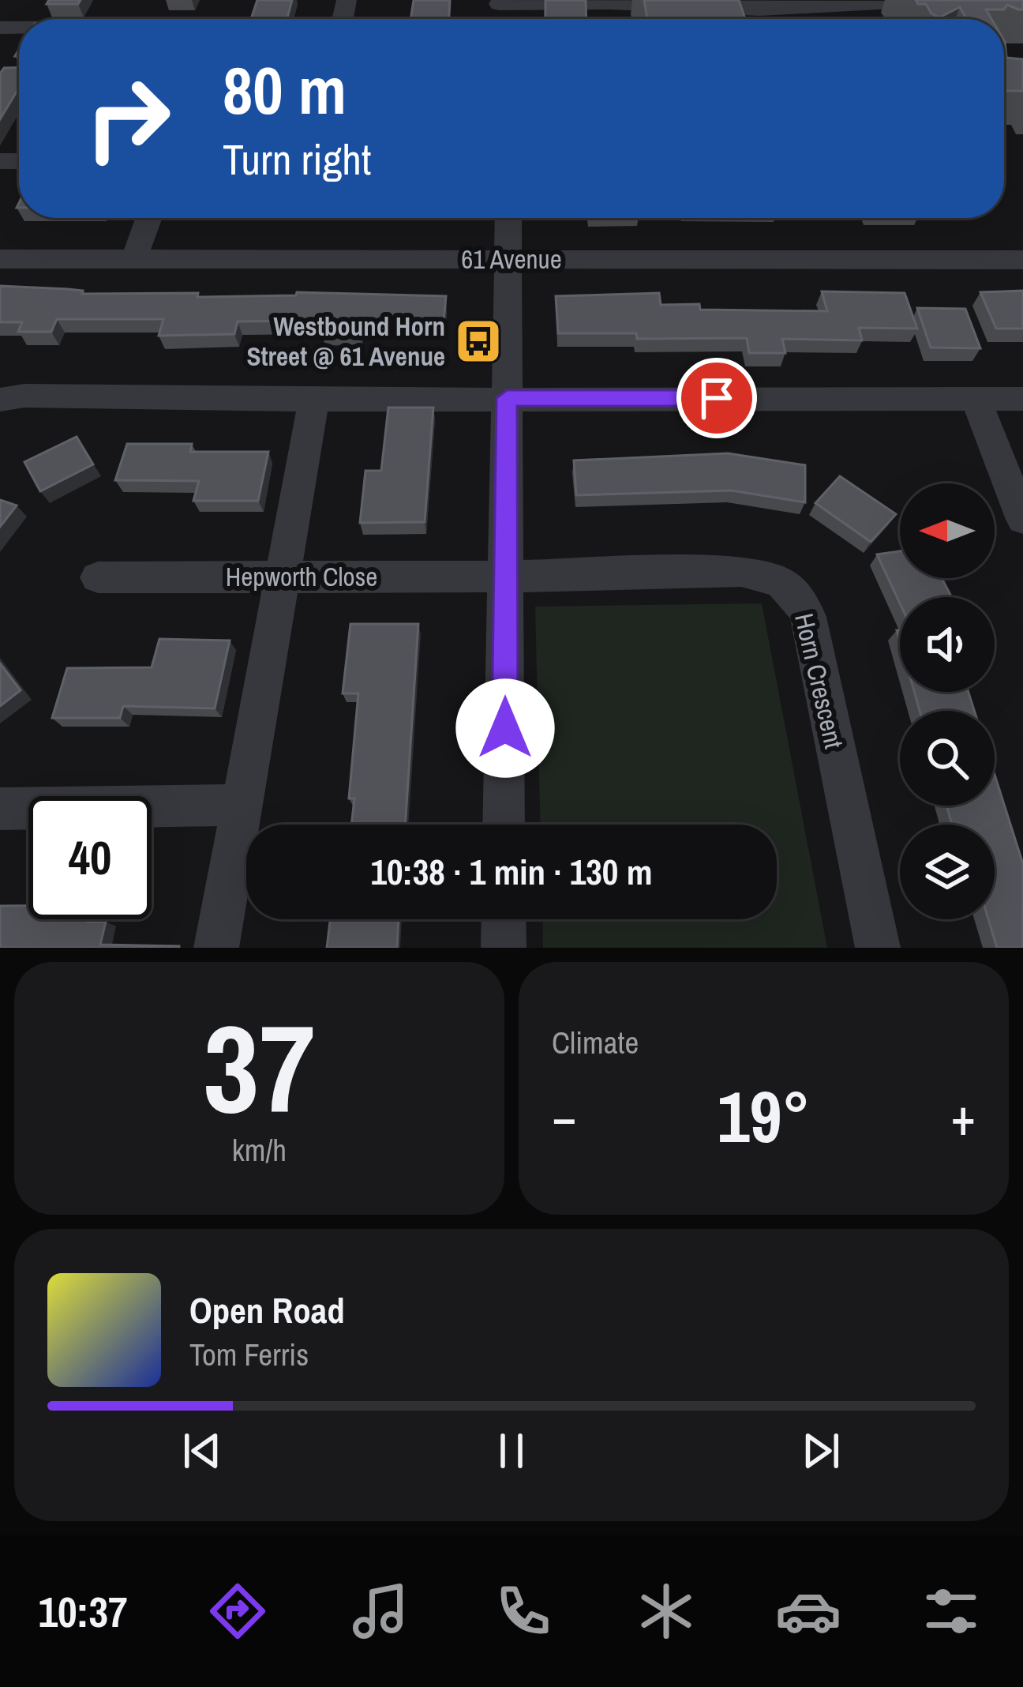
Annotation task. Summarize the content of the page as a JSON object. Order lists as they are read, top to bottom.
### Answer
{
  "streets": {
    "street": ["61 Avenue", "Hepworth Close", "Horn Crescent"]
  },
  "crossings": [
    ["Hepworth Close", "Horn Crescent"]
  ],
  "places": {
    "bus stop": ["Westbound Horn Street @ 61 Avenue"]
  },
  "north": "left",
  "page": {
    "turn": ["80 m", "Turn right"],
    "limit": "40",
    "trip": "10:38 · 1 min · 130 m",
    "tile": [
      ["37", "km/h"],
      "Climate"
    ],
    "heat": ["−", "19°", "+"],
    "song": ["Open Road", "Tom Ferris"],
    "tabs": "10:37"
  }
}
